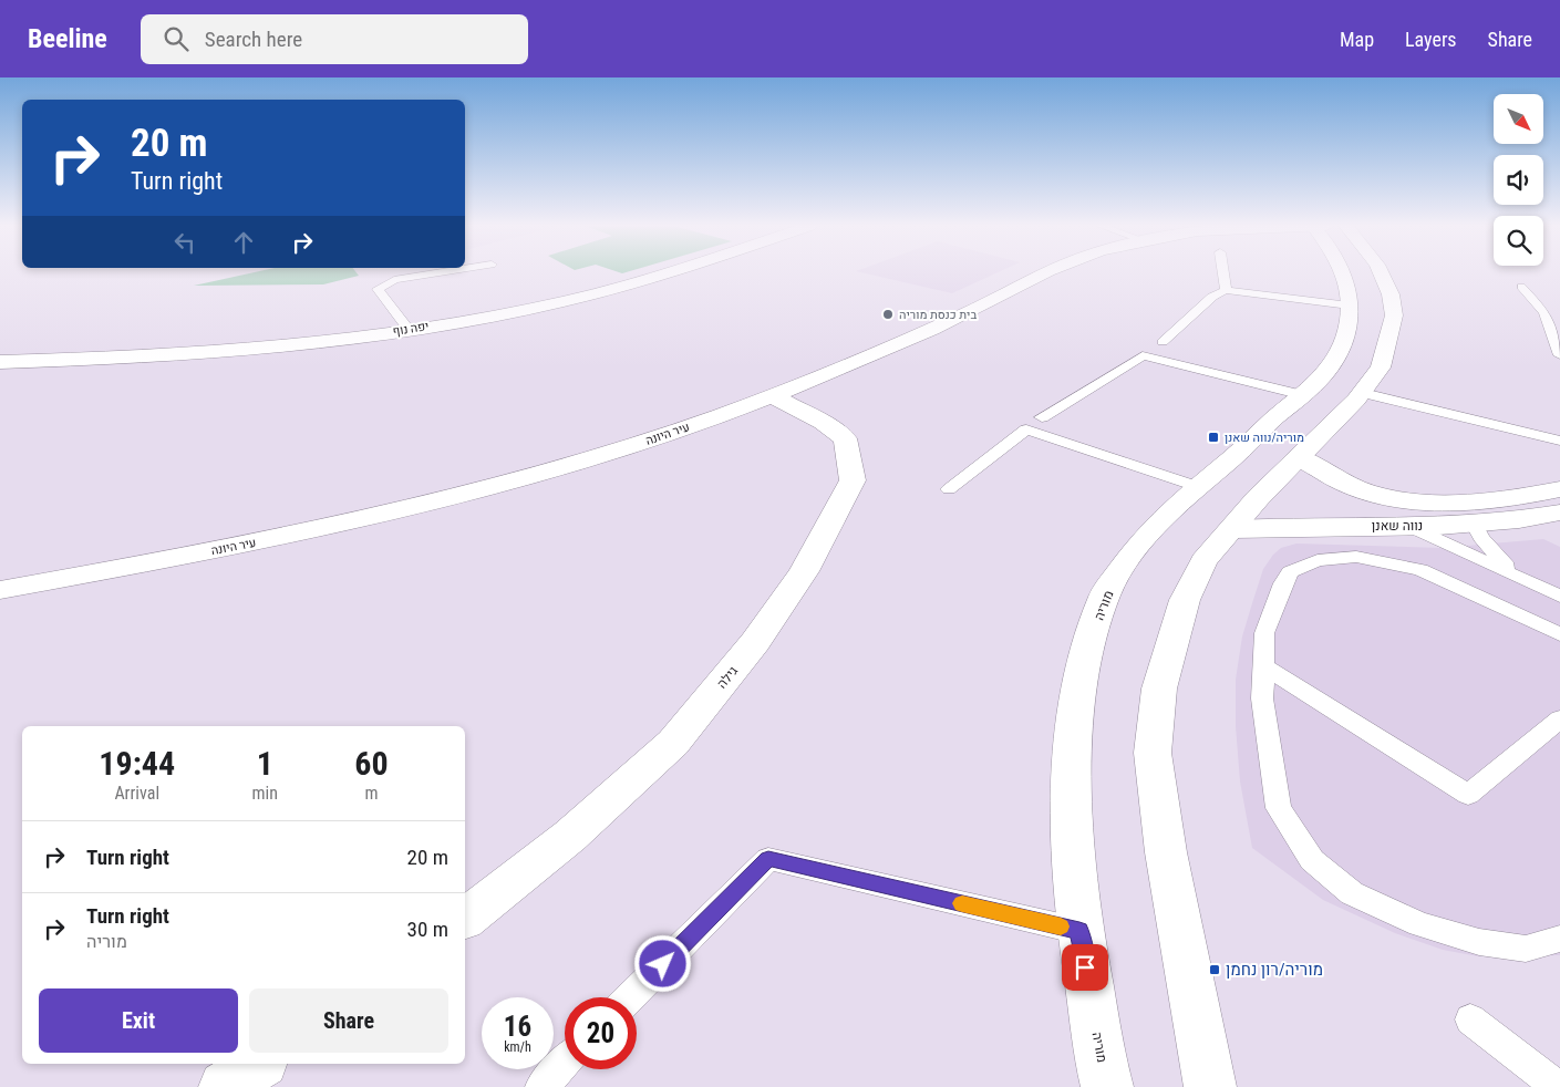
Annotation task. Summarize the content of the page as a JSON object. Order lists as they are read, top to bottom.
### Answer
{
  "streets": {
    "street": [
      "יפה נוף",
      "עיר היונה",
      "נווה שאנן",
      "מוריה",
      "גילה"
    ]
  },
  "crossings": [
    ["עיר היונה", "גילה"]
  ],
  "places": {
    "other": ["בית כנסת מוריה"],
    "transit": ["מוריה/נווה שאנן", "מוריה/רון נחמן"]
  },
  "north": "bottom right",
  "page": {
    "header": "Beeline",
    "search": "Search here",
    "nav": ["Map", "Layers", "Share"],
    "turn": ["20 m", "Turn right"],
    "eta": [
      "19:44",
      "Arrival",
      "1",
      "min",
      "60",
      "m"
    ],
    "list": [
      {
        "name": "Turn right",
        "value": "20 m"
      },
      {
        "name": "Turn right",
        "note": "מוריה",
        "value": "30 m"
      }
    ],
    "buttons": ["Exit", "Share"],
    "speed": "16 km/h",
    "limit": "20"
  }
}
